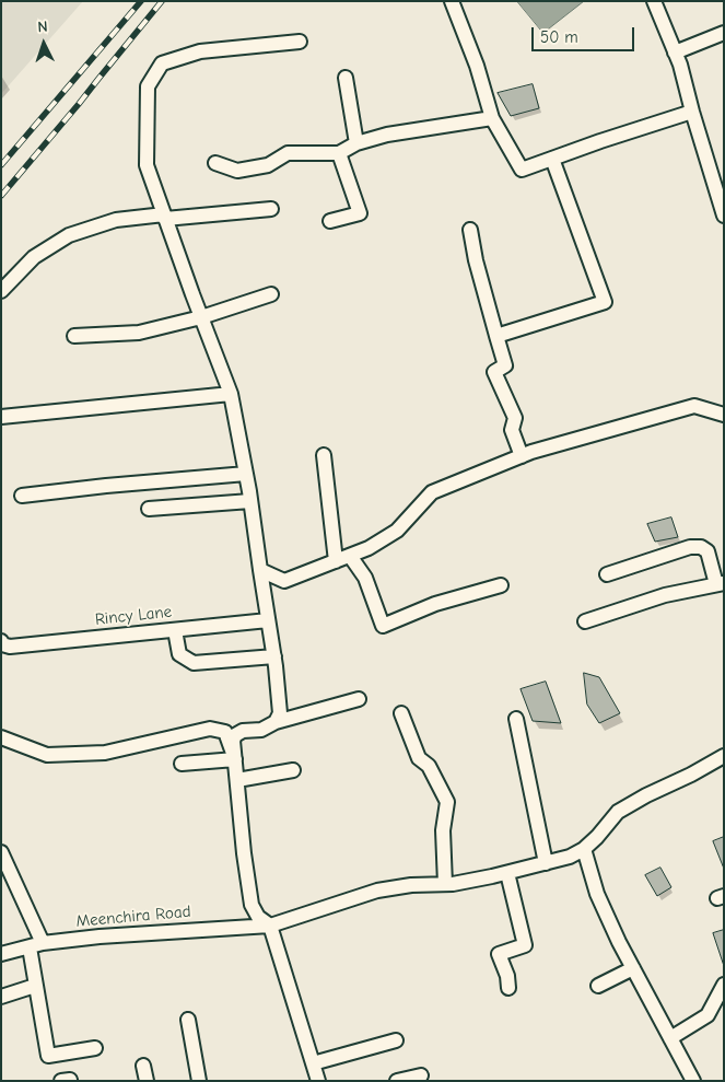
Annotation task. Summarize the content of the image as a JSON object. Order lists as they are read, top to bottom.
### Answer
{
  "streets": {
    "street": ["Rincy Lane", "Meenchira Road"]
  },
  "scale_bar": "50 m",
  "north": "top"
}
